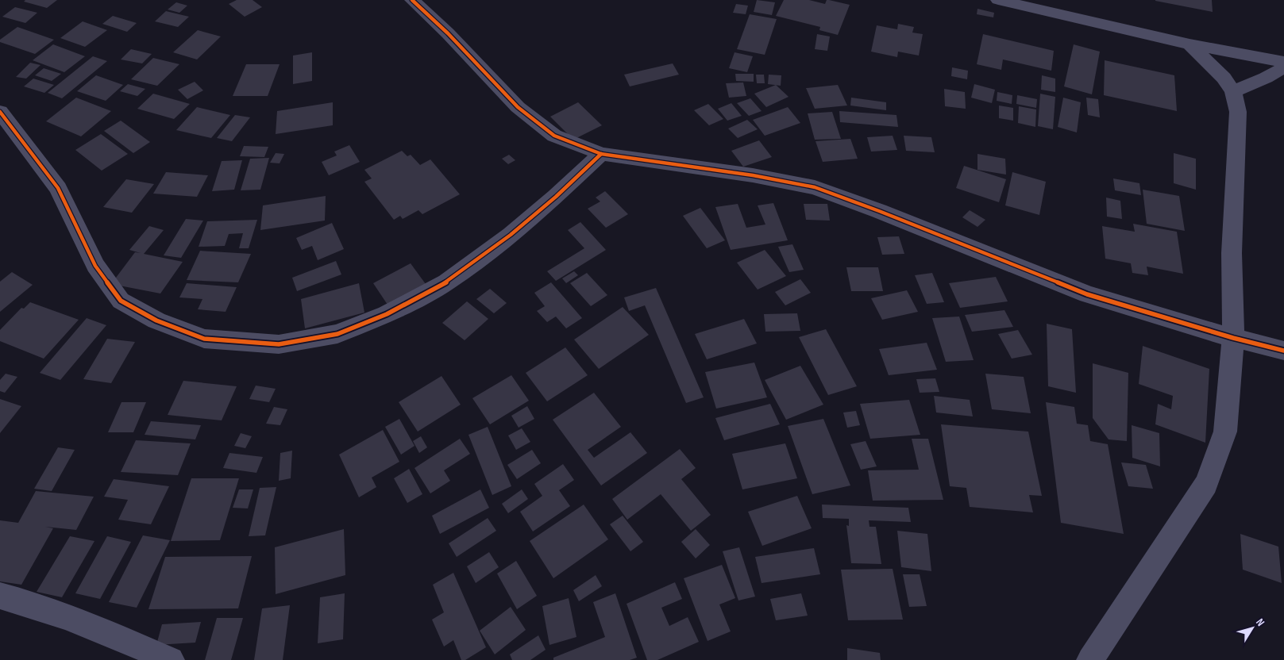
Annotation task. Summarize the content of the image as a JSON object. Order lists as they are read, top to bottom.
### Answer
{
  "north": "top right"
}
